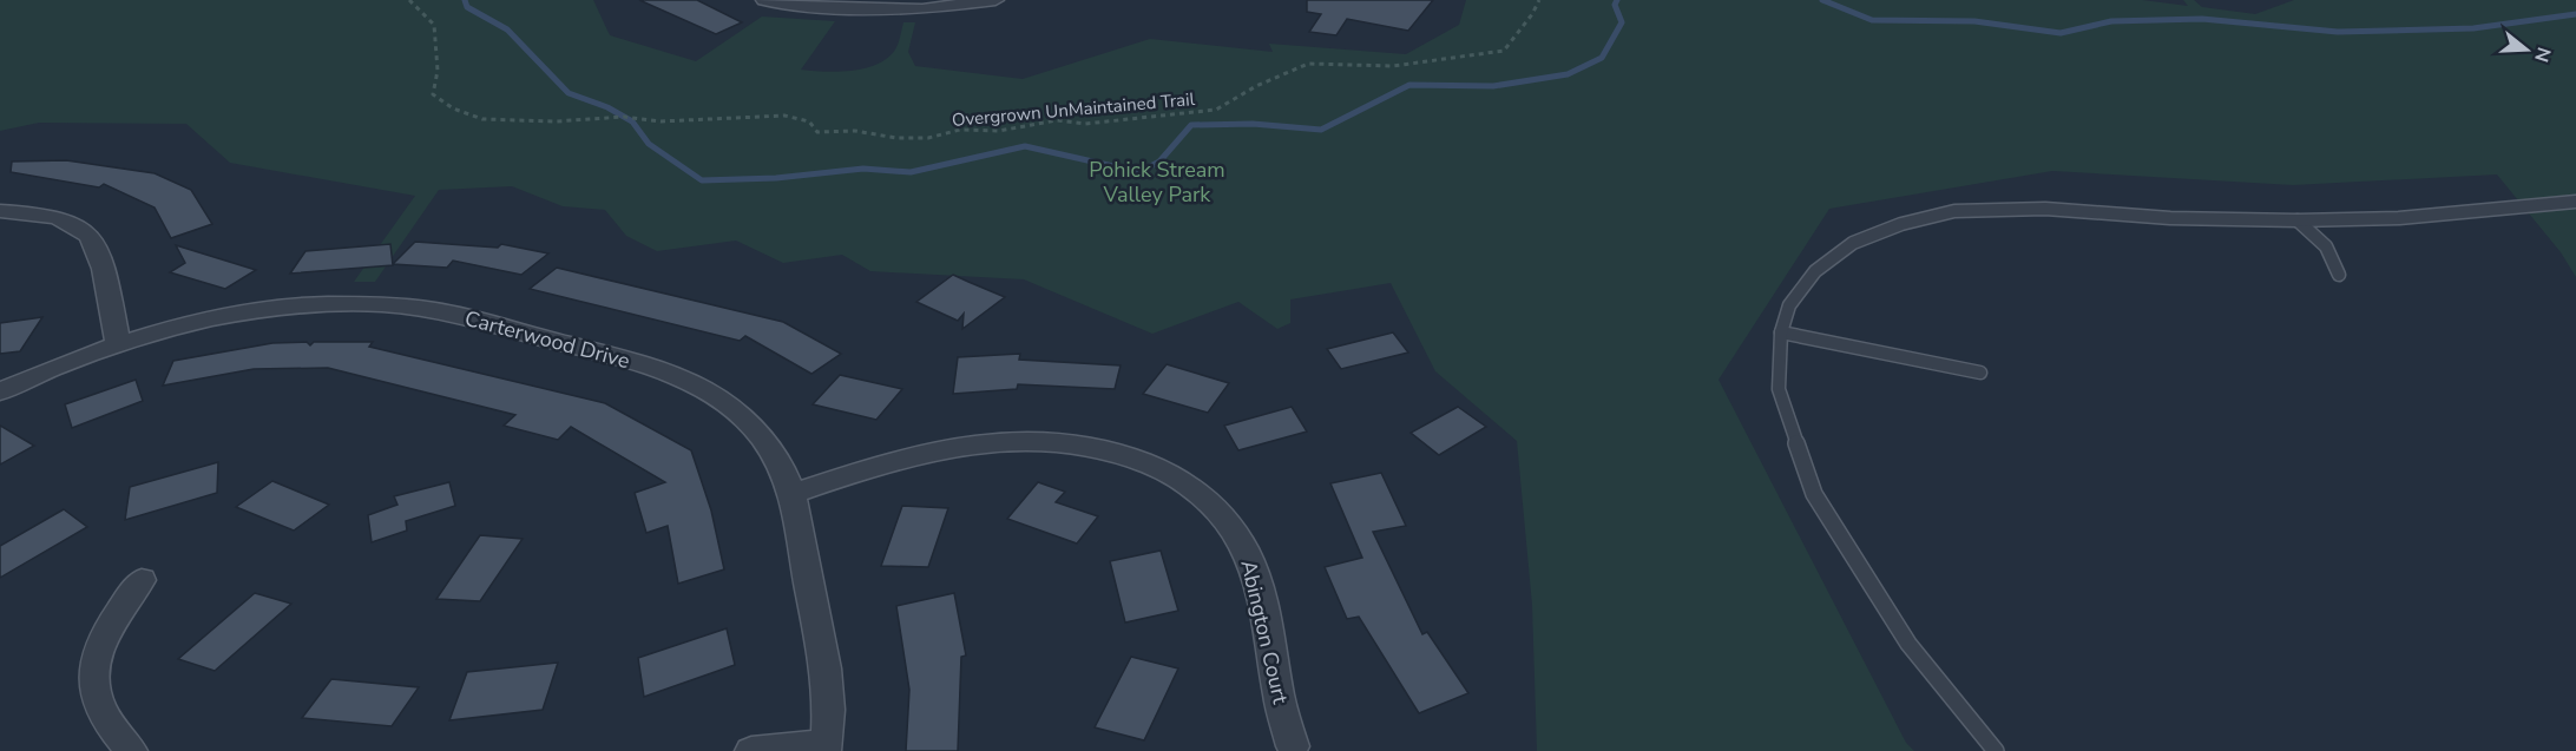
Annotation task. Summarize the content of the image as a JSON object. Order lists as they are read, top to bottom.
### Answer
{
  "streets": {
    "street": ["Carterwood Drive", "Abington Court"],
    "path": ["Overgrown UnMaintained Trail"]
  },
  "crossings": [
    ["Carterwood Drive", "Abington Court"]
  ],
  "parks": ["Pohick Stream Valley Park"],
  "north": "right"
}
